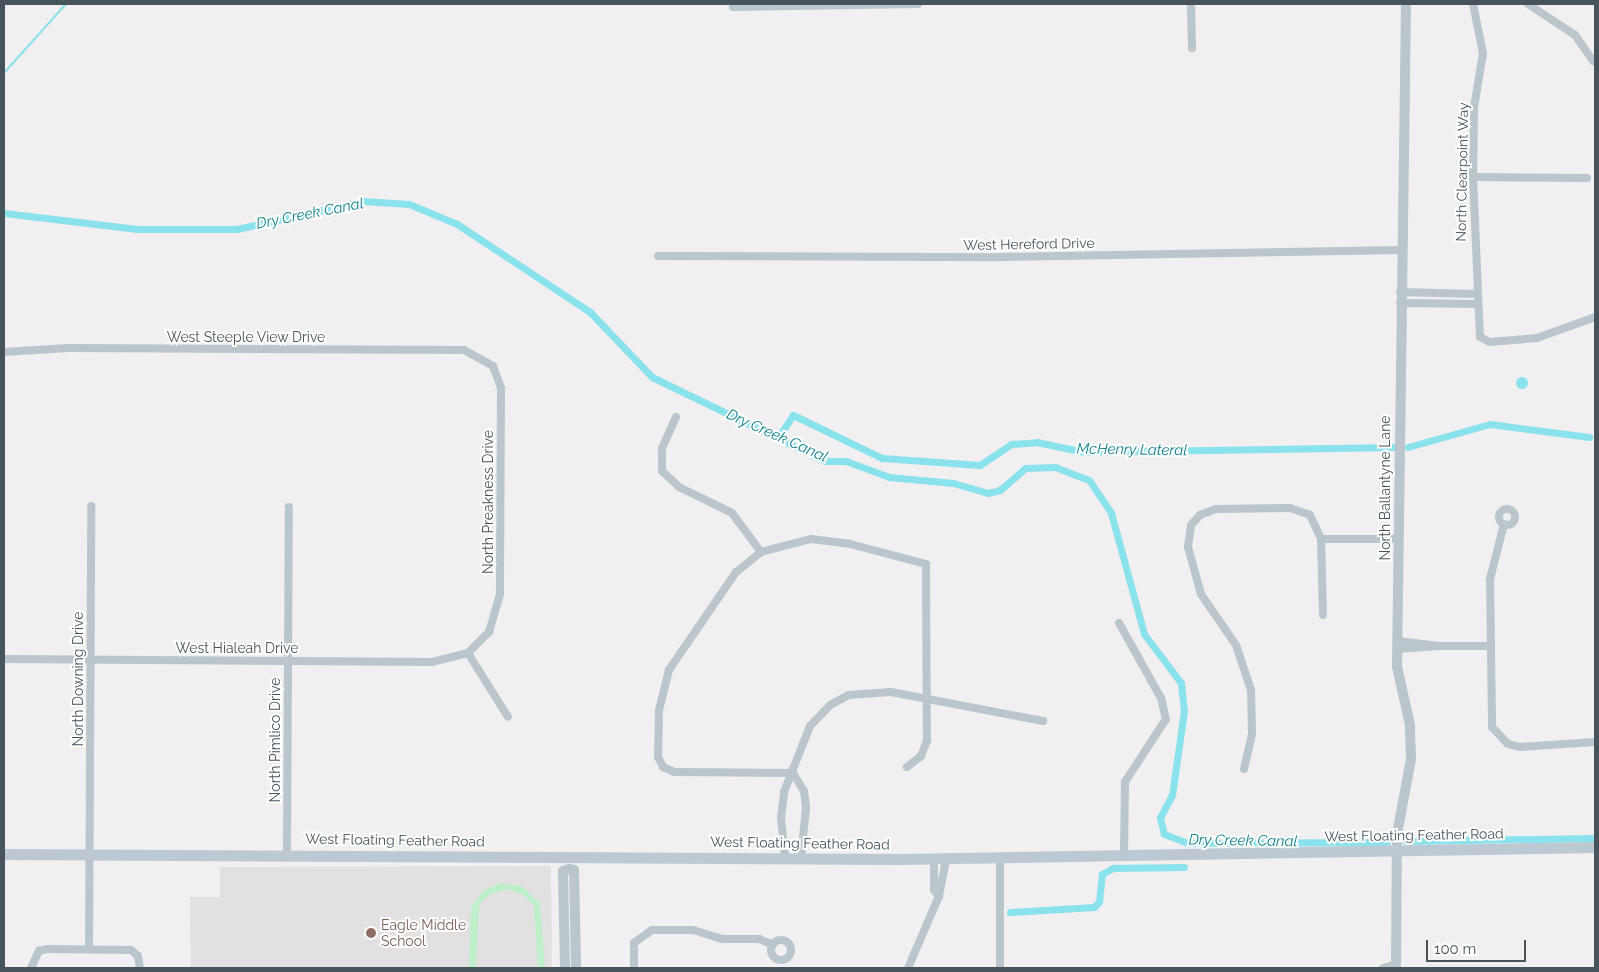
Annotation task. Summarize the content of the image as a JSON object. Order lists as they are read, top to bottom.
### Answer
{
  "streets": {
    "main road": ["West Floating Feather Road"],
    "street": [
      "North Clearpoint Way",
      "West Hereford Drive",
      "West Steeple View Drive",
      "North Ballantyne Lane",
      "North Preakness Drive",
      "West Hialeah Drive",
      "North Downing Drive",
      "North Pimlico Drive"
    ]
  },
  "crossings": [
    ["West Hereford Drive", "North Ballantyne Lane"],
    ["West Steeple View Drive", "North Preakness Drive"],
    ["North Ballantyne Lane", "West Floating Feather Road"],
    ["North Preakness Drive", "West Hialeah Drive"],
    ["West Hialeah Drive", "North Downing Drive"],
    ["West Hialeah Drive", "North Pimlico Drive"],
    ["North Downing Drive", "West Floating Feather Road"],
    ["North Pimlico Drive", "West Floating Feather Road"]
  ],
  "water": ["Dry Creek Canal", "McHenry Lateral"],
  "places": ["Eagle Middle School"],
  "scale_bar": "100 m"
}
